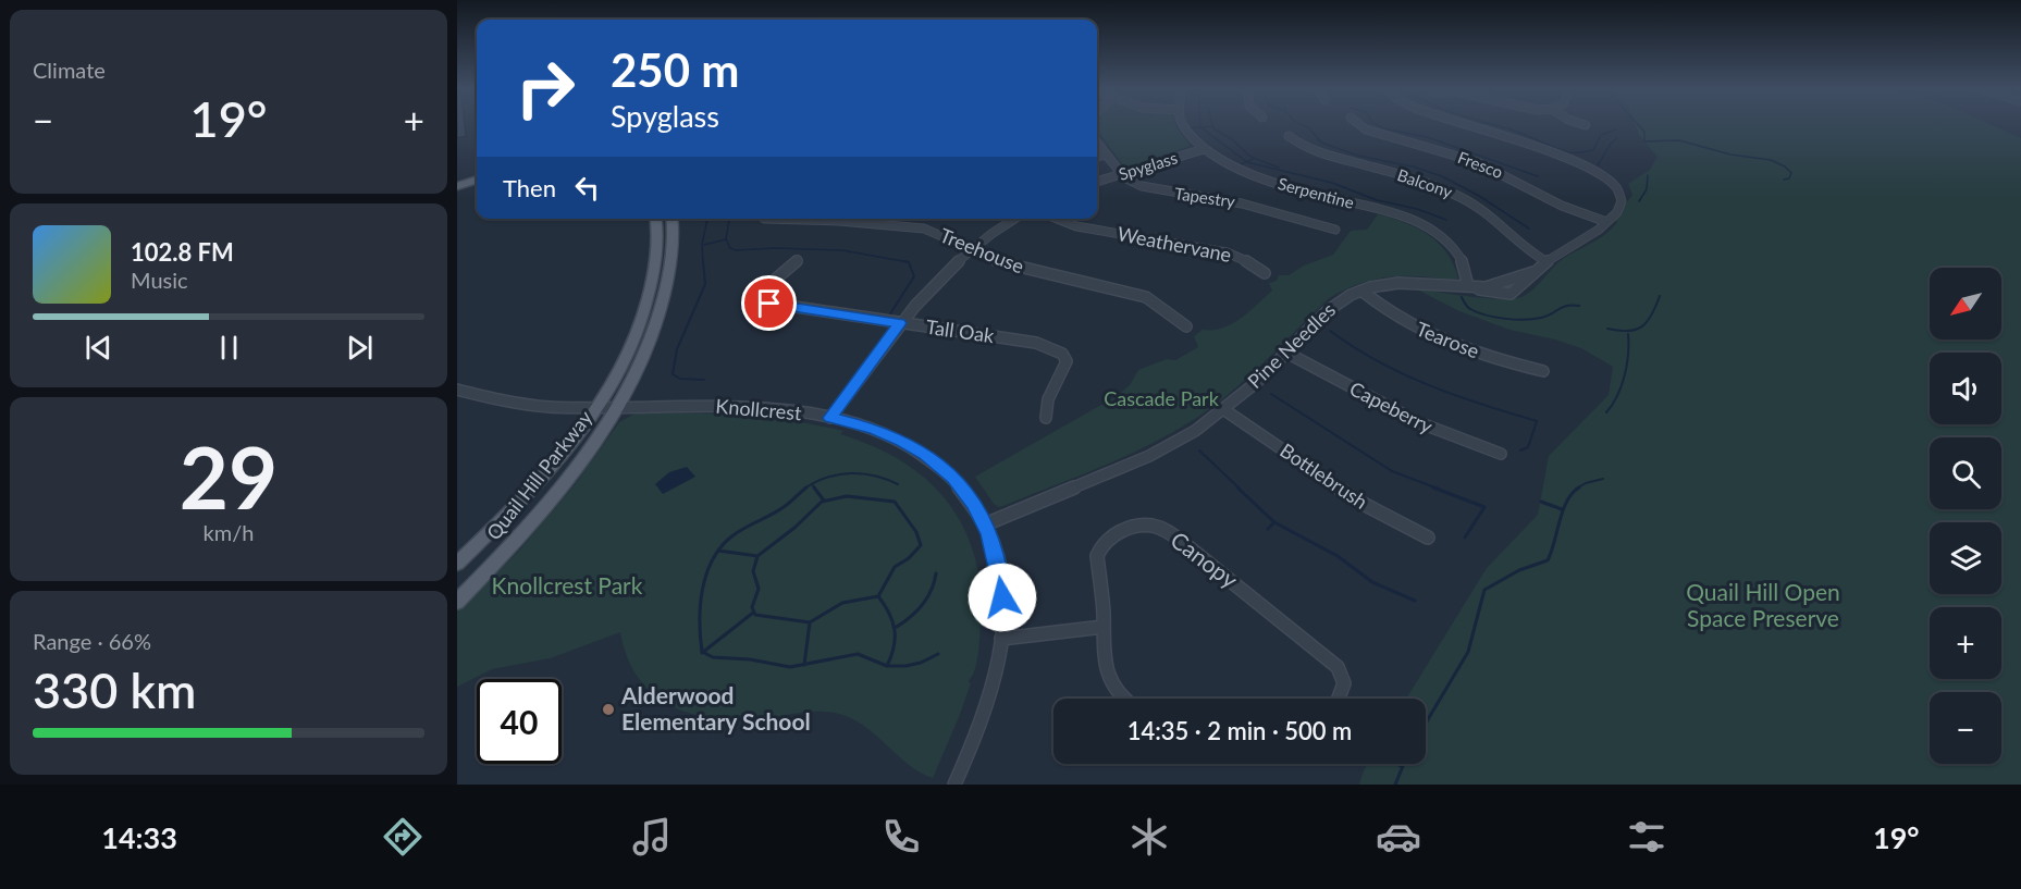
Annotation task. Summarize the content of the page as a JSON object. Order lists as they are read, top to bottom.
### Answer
{
  "streets": {
    "main road": ["Quail Hill Parkway"],
    "street": [
      "Fresco",
      "Spyglass",
      "Balcony",
      "Serpentine",
      "Tapestry",
      "Weathervane",
      "Treehouse",
      "Tall Oak",
      "Tearose",
      "Pine Needles",
      "Capeberry",
      "Knollcrest",
      "Bottlebrush",
      "Canopy"
    ]
  },
  "crossings": [
    ["Fresco", "Pine Needles"],
    ["Spyglass", "Serpentine"],
    ["Spyglass", "Tapestry"],
    ["Balcony", "Pine Needles"],
    ["Serpentine", "Pine Needles"],
    ["Tearose", "Pine Needles"],
    ["Pine Needles", "Capeberry"],
    ["Pine Needles", "Knollcrest"],
    ["Pine Needles", "Bottlebrush"],
    ["Knollcrest", "Quail Hill Parkway"]
  ],
  "parks": ["Cascade Park", "Knollcrest Park", "Quail Hill Open Space Preserve"],
  "places": ["Alderwood Elementary School"],
  "north": "bottom left",
  "page": {
    "tile": [
      "Climate",
      ["29", "km/h"],
      ["Range · 66%", "330 km"]
    ],
    "turn": ["250 m", "Spyglass"],
    "heat": ["−", "19°", "+"],
    "then": "Then",
    "song": ["102.8 FM", "Music"],
    "map_buttons": ["+", "−"],
    "limit": "40",
    "trip": "14:35 · 2 min · 500 m",
    "tabs": ["14:33", "19°"]
  }
}
